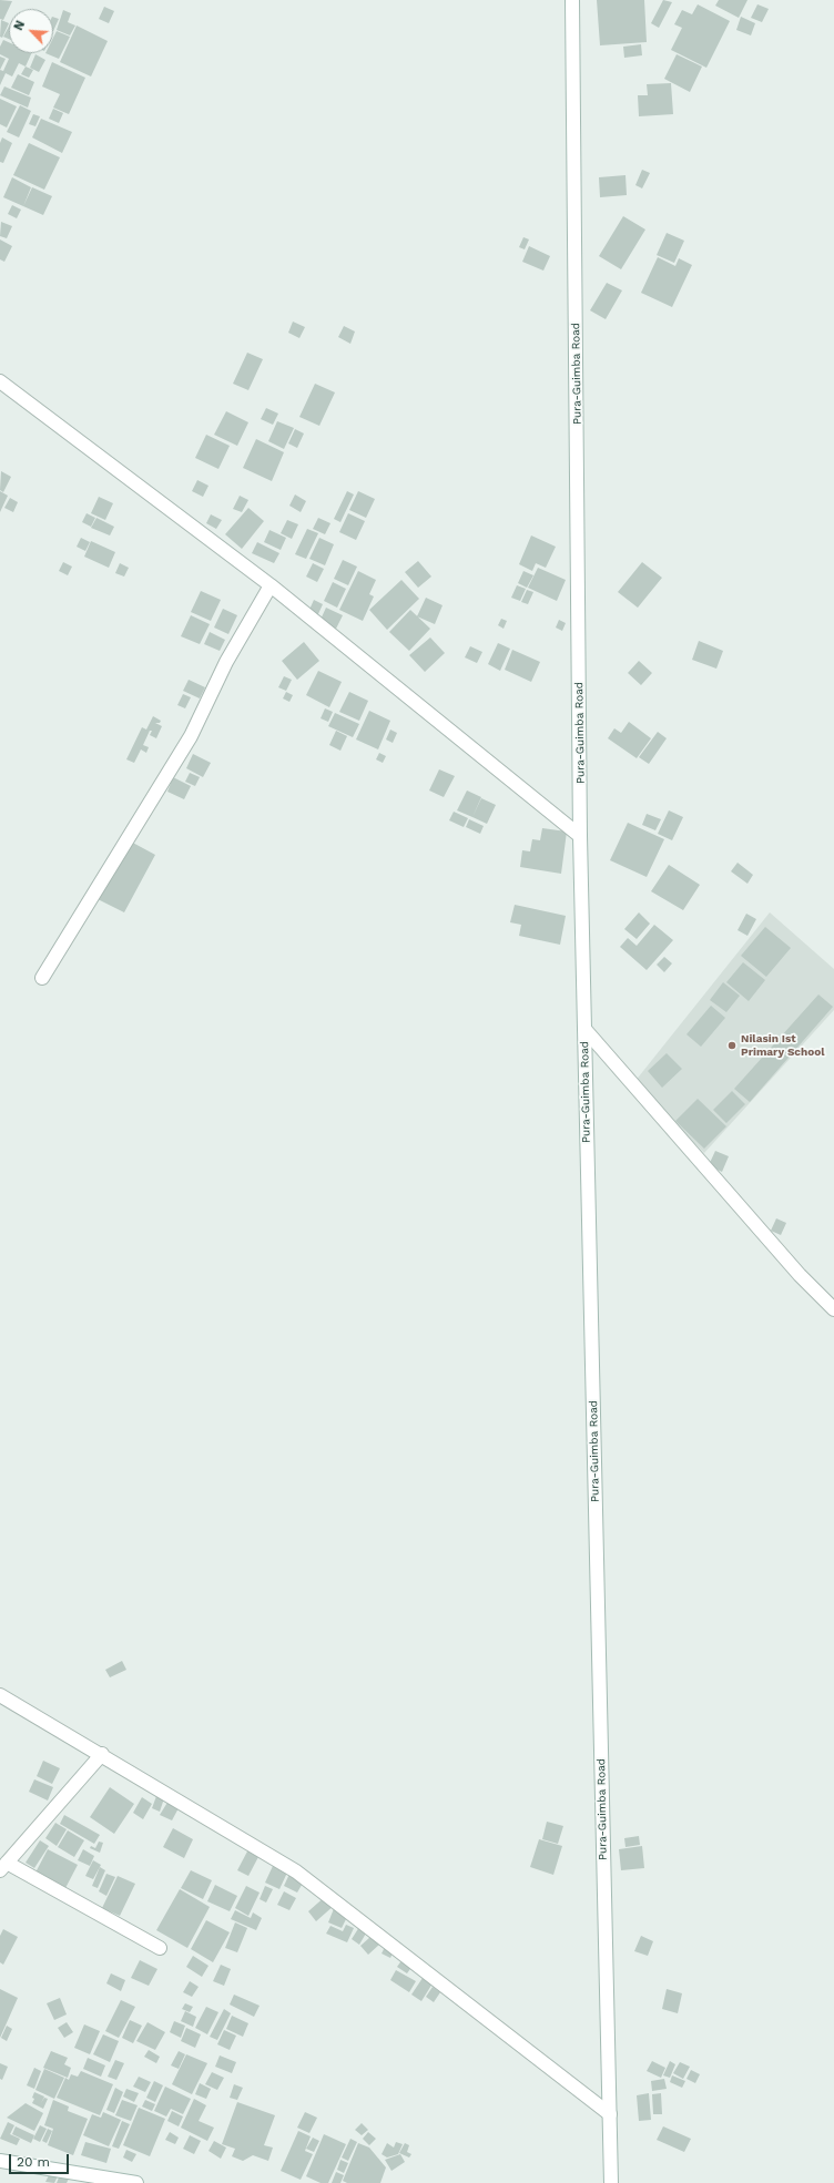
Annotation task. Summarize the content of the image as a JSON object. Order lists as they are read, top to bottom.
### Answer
{
  "streets": {
    "street": ["Pura-Guimba Road"]
  },
  "places": ["Nilasin Ist Primary School"],
  "scale_bar": "20 m",
  "north": "top left"
}
